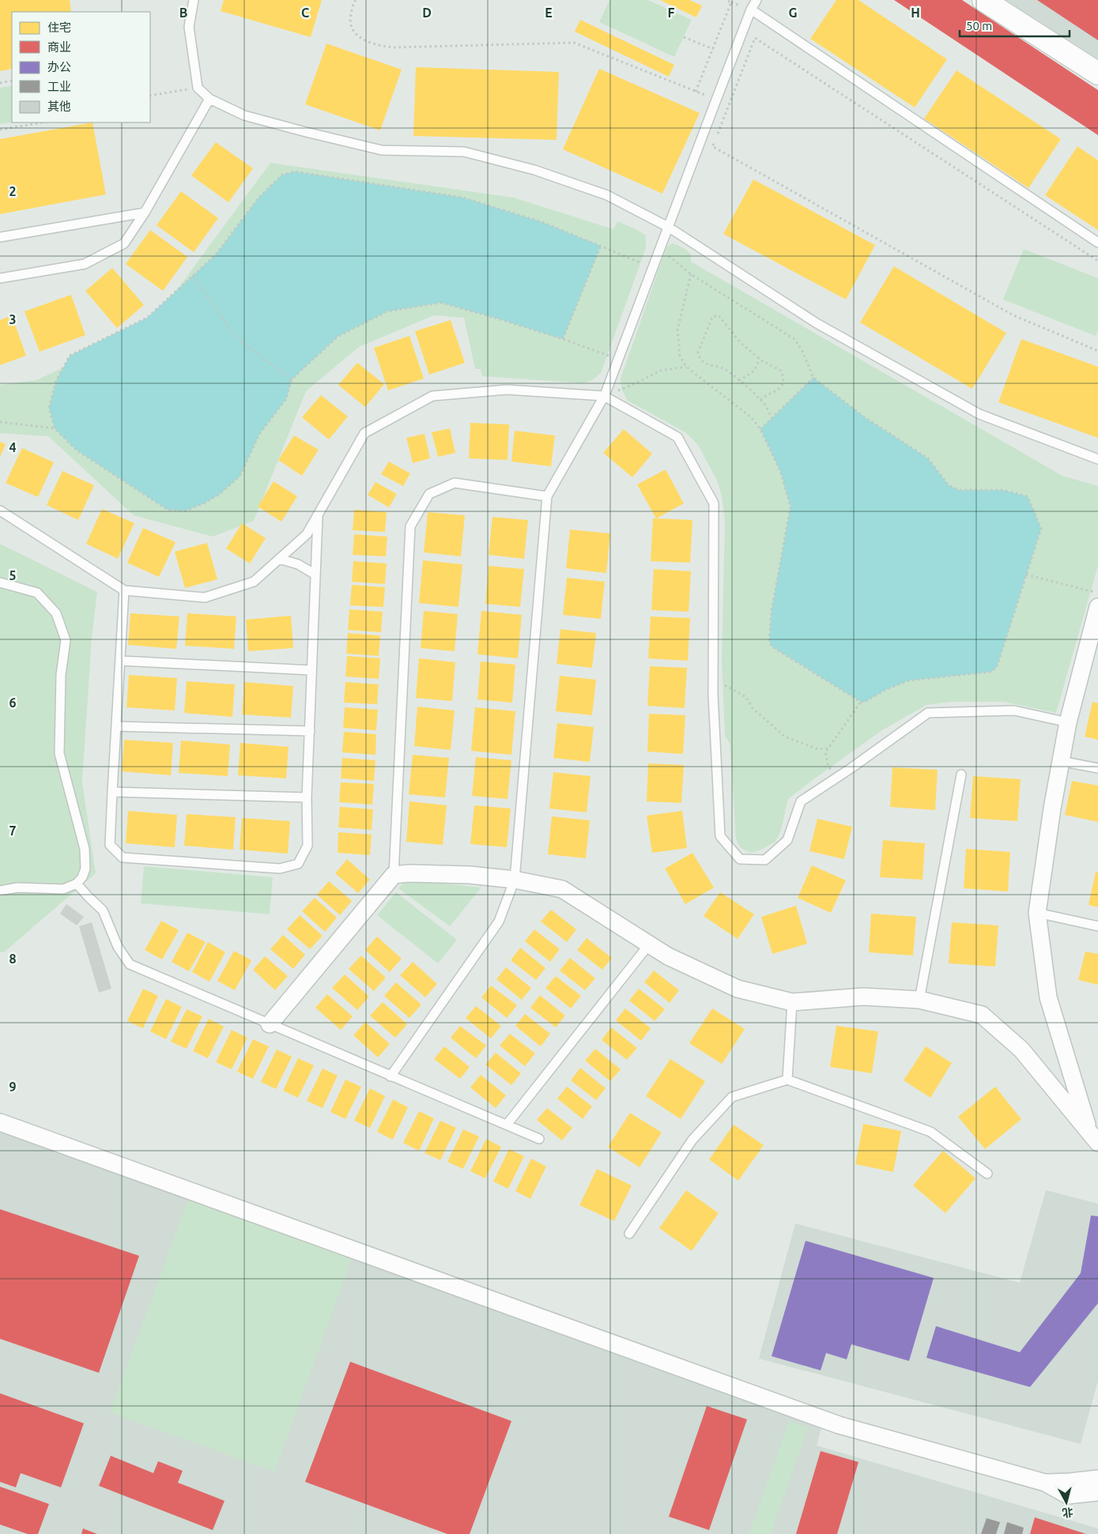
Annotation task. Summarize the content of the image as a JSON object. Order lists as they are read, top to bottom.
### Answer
{
  "legend": [
    "住宅",
    "商业",
    "办公",
    "工业",
    "其他"
  ],
  "scale_bar": "50 m",
  "north": "bottom",
  "grid": {
    "columns": [
      "B",
      "C",
      "D",
      "E",
      "F",
      "G",
      "H"
    ],
    "rows": [
      "2",
      "3",
      "4",
      "5",
      "6",
      "7",
      "8",
      "9"
    ]
  }
}
